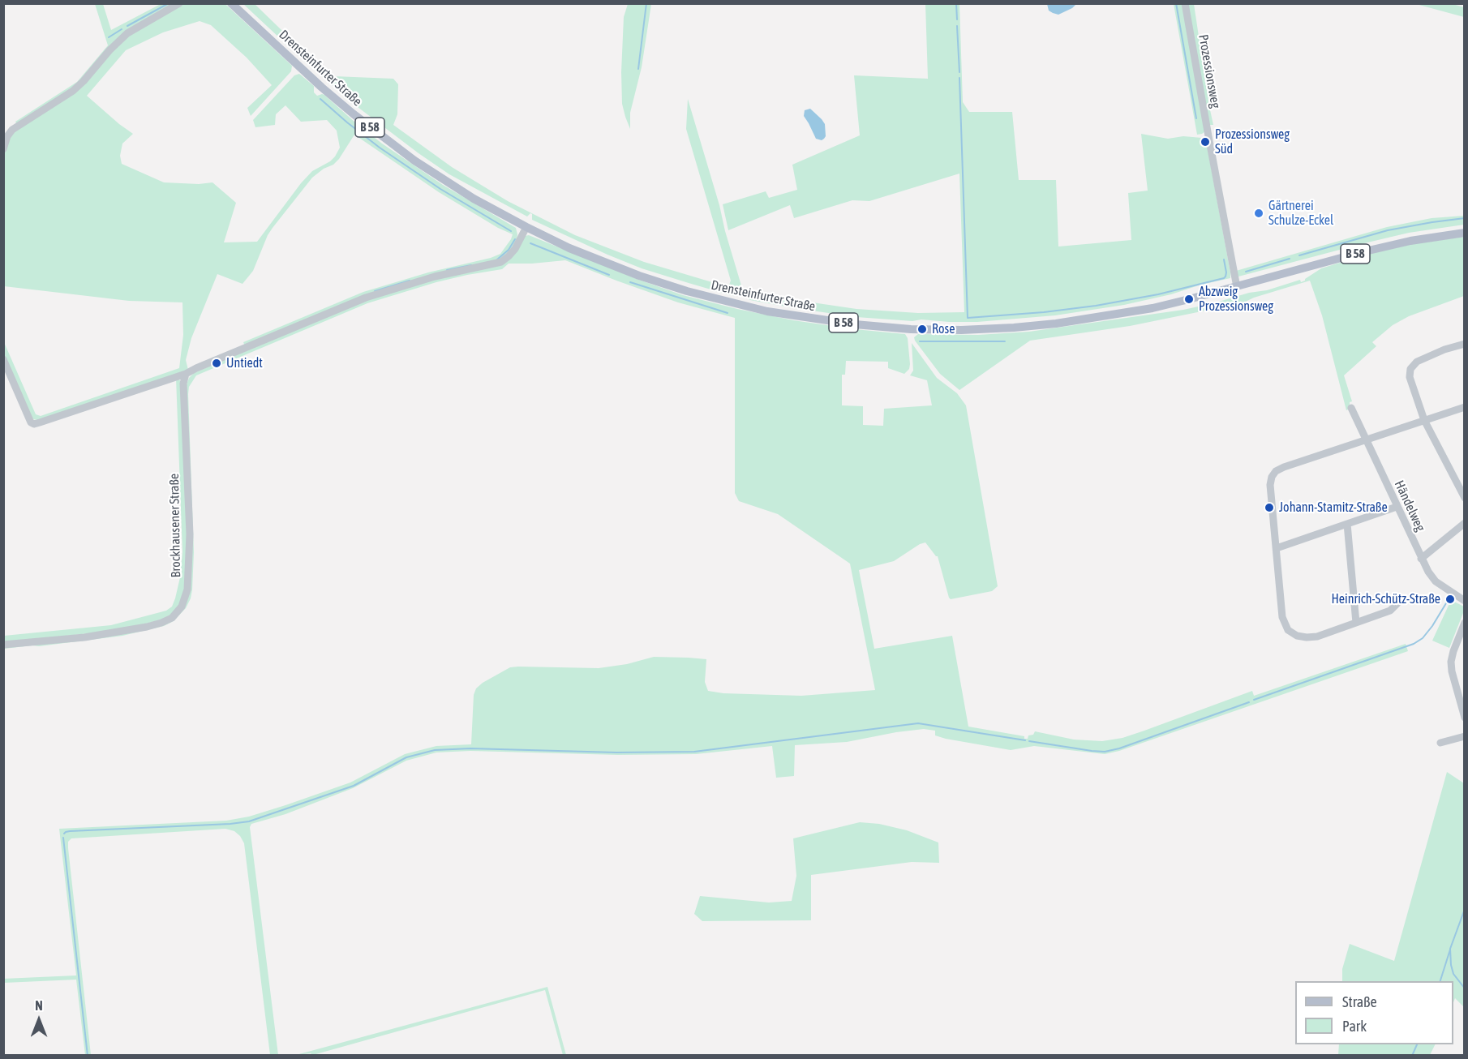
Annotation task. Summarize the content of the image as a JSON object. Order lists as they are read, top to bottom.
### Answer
{
  "streets": {
    "main road": ["Drensteinfurter Straße", "B 58"],
    "street": ["Prozessionsweg", "Händelweg", "Brockhausener Straße"]
  },
  "crossings": [
    ["Drensteinfurter Straße", "Prozessionsweg"]
  ],
  "places": [
    "Prozessionsweg Süd",
    "Gärtnerei Schulze-Eckel",
    "Abzweig Prozessionsweg",
    "Rose",
    "Untiedt",
    "Johann-Stamitz-Straße",
    "Heinrich-Schütz-Straße"
  ],
  "legend": ["Straße", "Park"],
  "north": "top"
}
